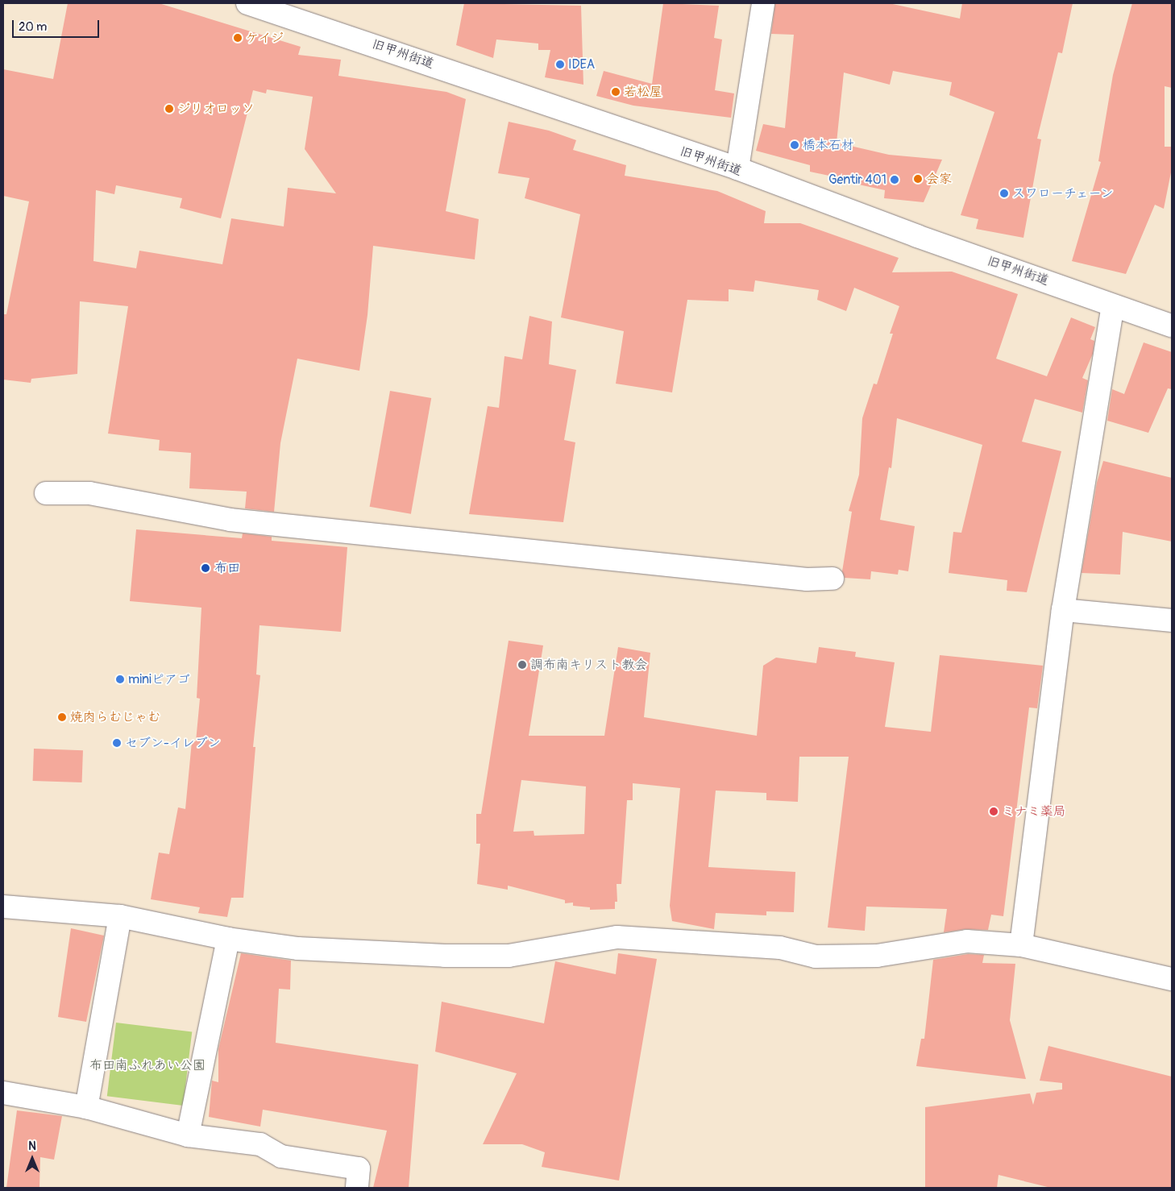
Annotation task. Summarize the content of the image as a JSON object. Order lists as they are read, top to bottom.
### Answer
{
  "streets": {
    "street": ["旧甲州街道"]
  },
  "parks": ["布田南ふれあい公園"],
  "places": [
    "ケイジ",
    "IDEA",
    "若松屋",
    "ジリオロッソ",
    "橋本石材",
    "会家",
    "Gentir 401",
    "スワローチェーン",
    "布田",
    "調布南キリスト教会",
    "miniピアゴ",
    "焼肉らむじゃむ",
    "セブン-イレブン",
    "ミナミ薬局"
  ],
  "scale_bar": "20 m",
  "north": "top"
}
